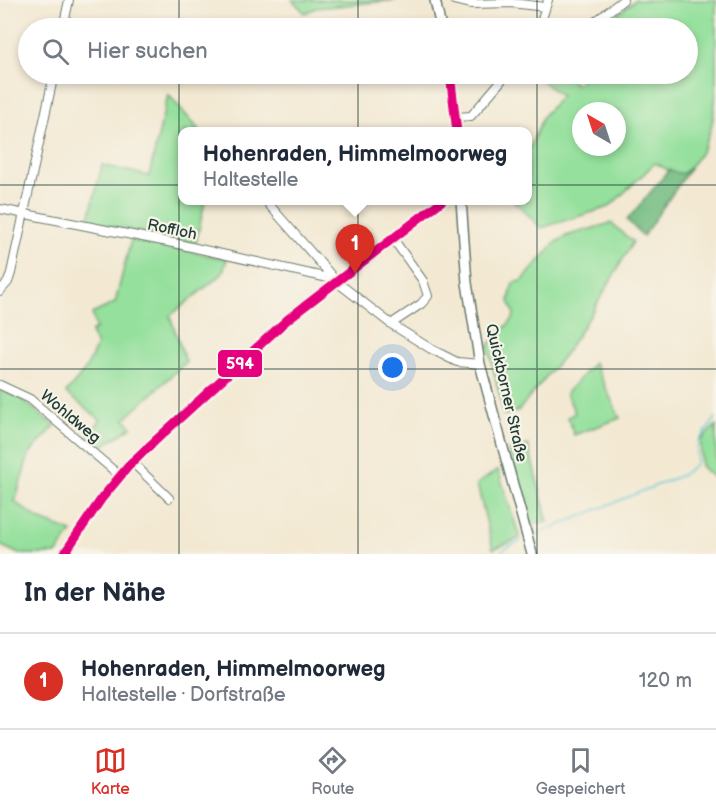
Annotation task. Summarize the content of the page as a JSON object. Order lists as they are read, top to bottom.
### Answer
{
  "streets": {
    "main road": ["Quickborner Straße"],
    "street": ["Roffloh", "Wohldweg"]
  },
  "lines": ["transit line 594"],
  "north": "top left",
  "page": {
    "search": "Hier suchen",
    "popup": ["Hohenraden, Himmelmoorweg", "Haltestelle"],
    "pins": "1",
    "heading": "In der Nähe",
    "list": [
      {
        "mark": "1",
        "name": "Hohenraden, Himmelmoorweg",
        "note": "Haltestelle · Dorfstraße",
        "value": "120 m"
      }
    ],
    "nav": ["Karte", "Route", "Gespeichert"]
  }
}
